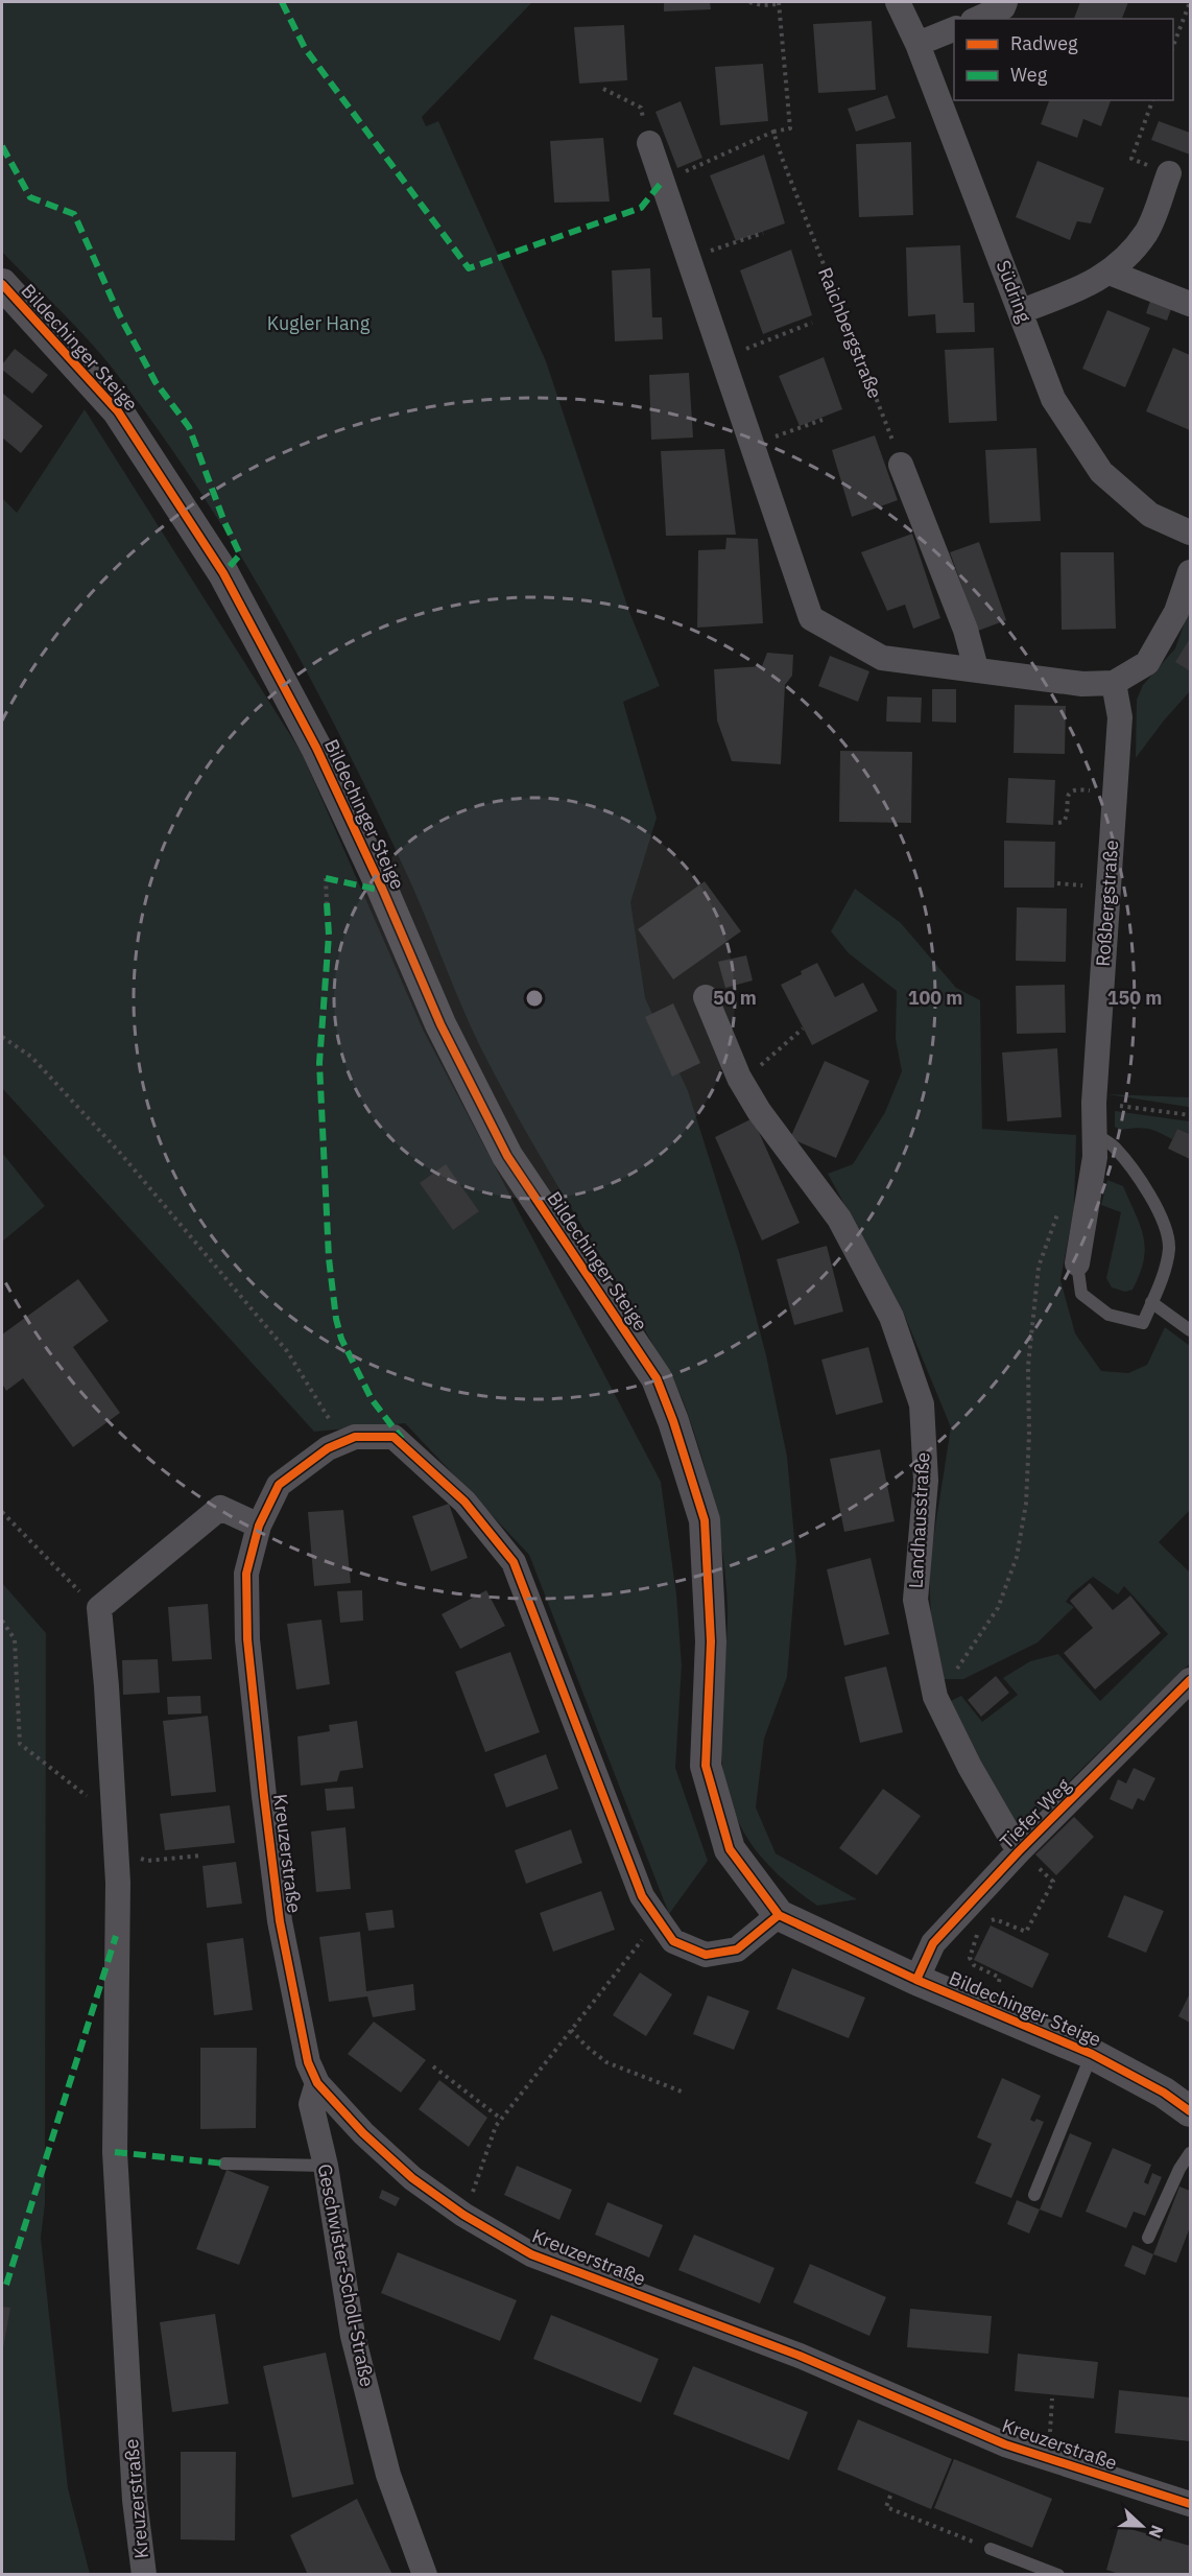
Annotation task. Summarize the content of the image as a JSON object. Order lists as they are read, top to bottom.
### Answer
{
  "streets": {
    "street": [
      "Südring",
      "Bildechinger Steige",
      "Roßbergstraße",
      "Landhausstraße",
      "Tiefer Weg",
      "Kreuzerstraße",
      "Geschwister-Scholl-Straße"
    ],
    "path": ["Raichbergstraße"]
  },
  "crossings": [
    ["Bildechinger Steige", "Tiefer Weg"],
    ["Bildechinger Steige", "Kreuzerstraße"],
    ["Landhausstraße", "Tiefer Weg"],
    ["Kreuzerstraße", "Geschwister-Scholl-Straße"]
  ],
  "parks": ["Kugler Hang"],
  "legend": ["Radweg", "Weg"],
  "north": "right",
  "rings": ["50 m", "100 m", "150 m"]
}
